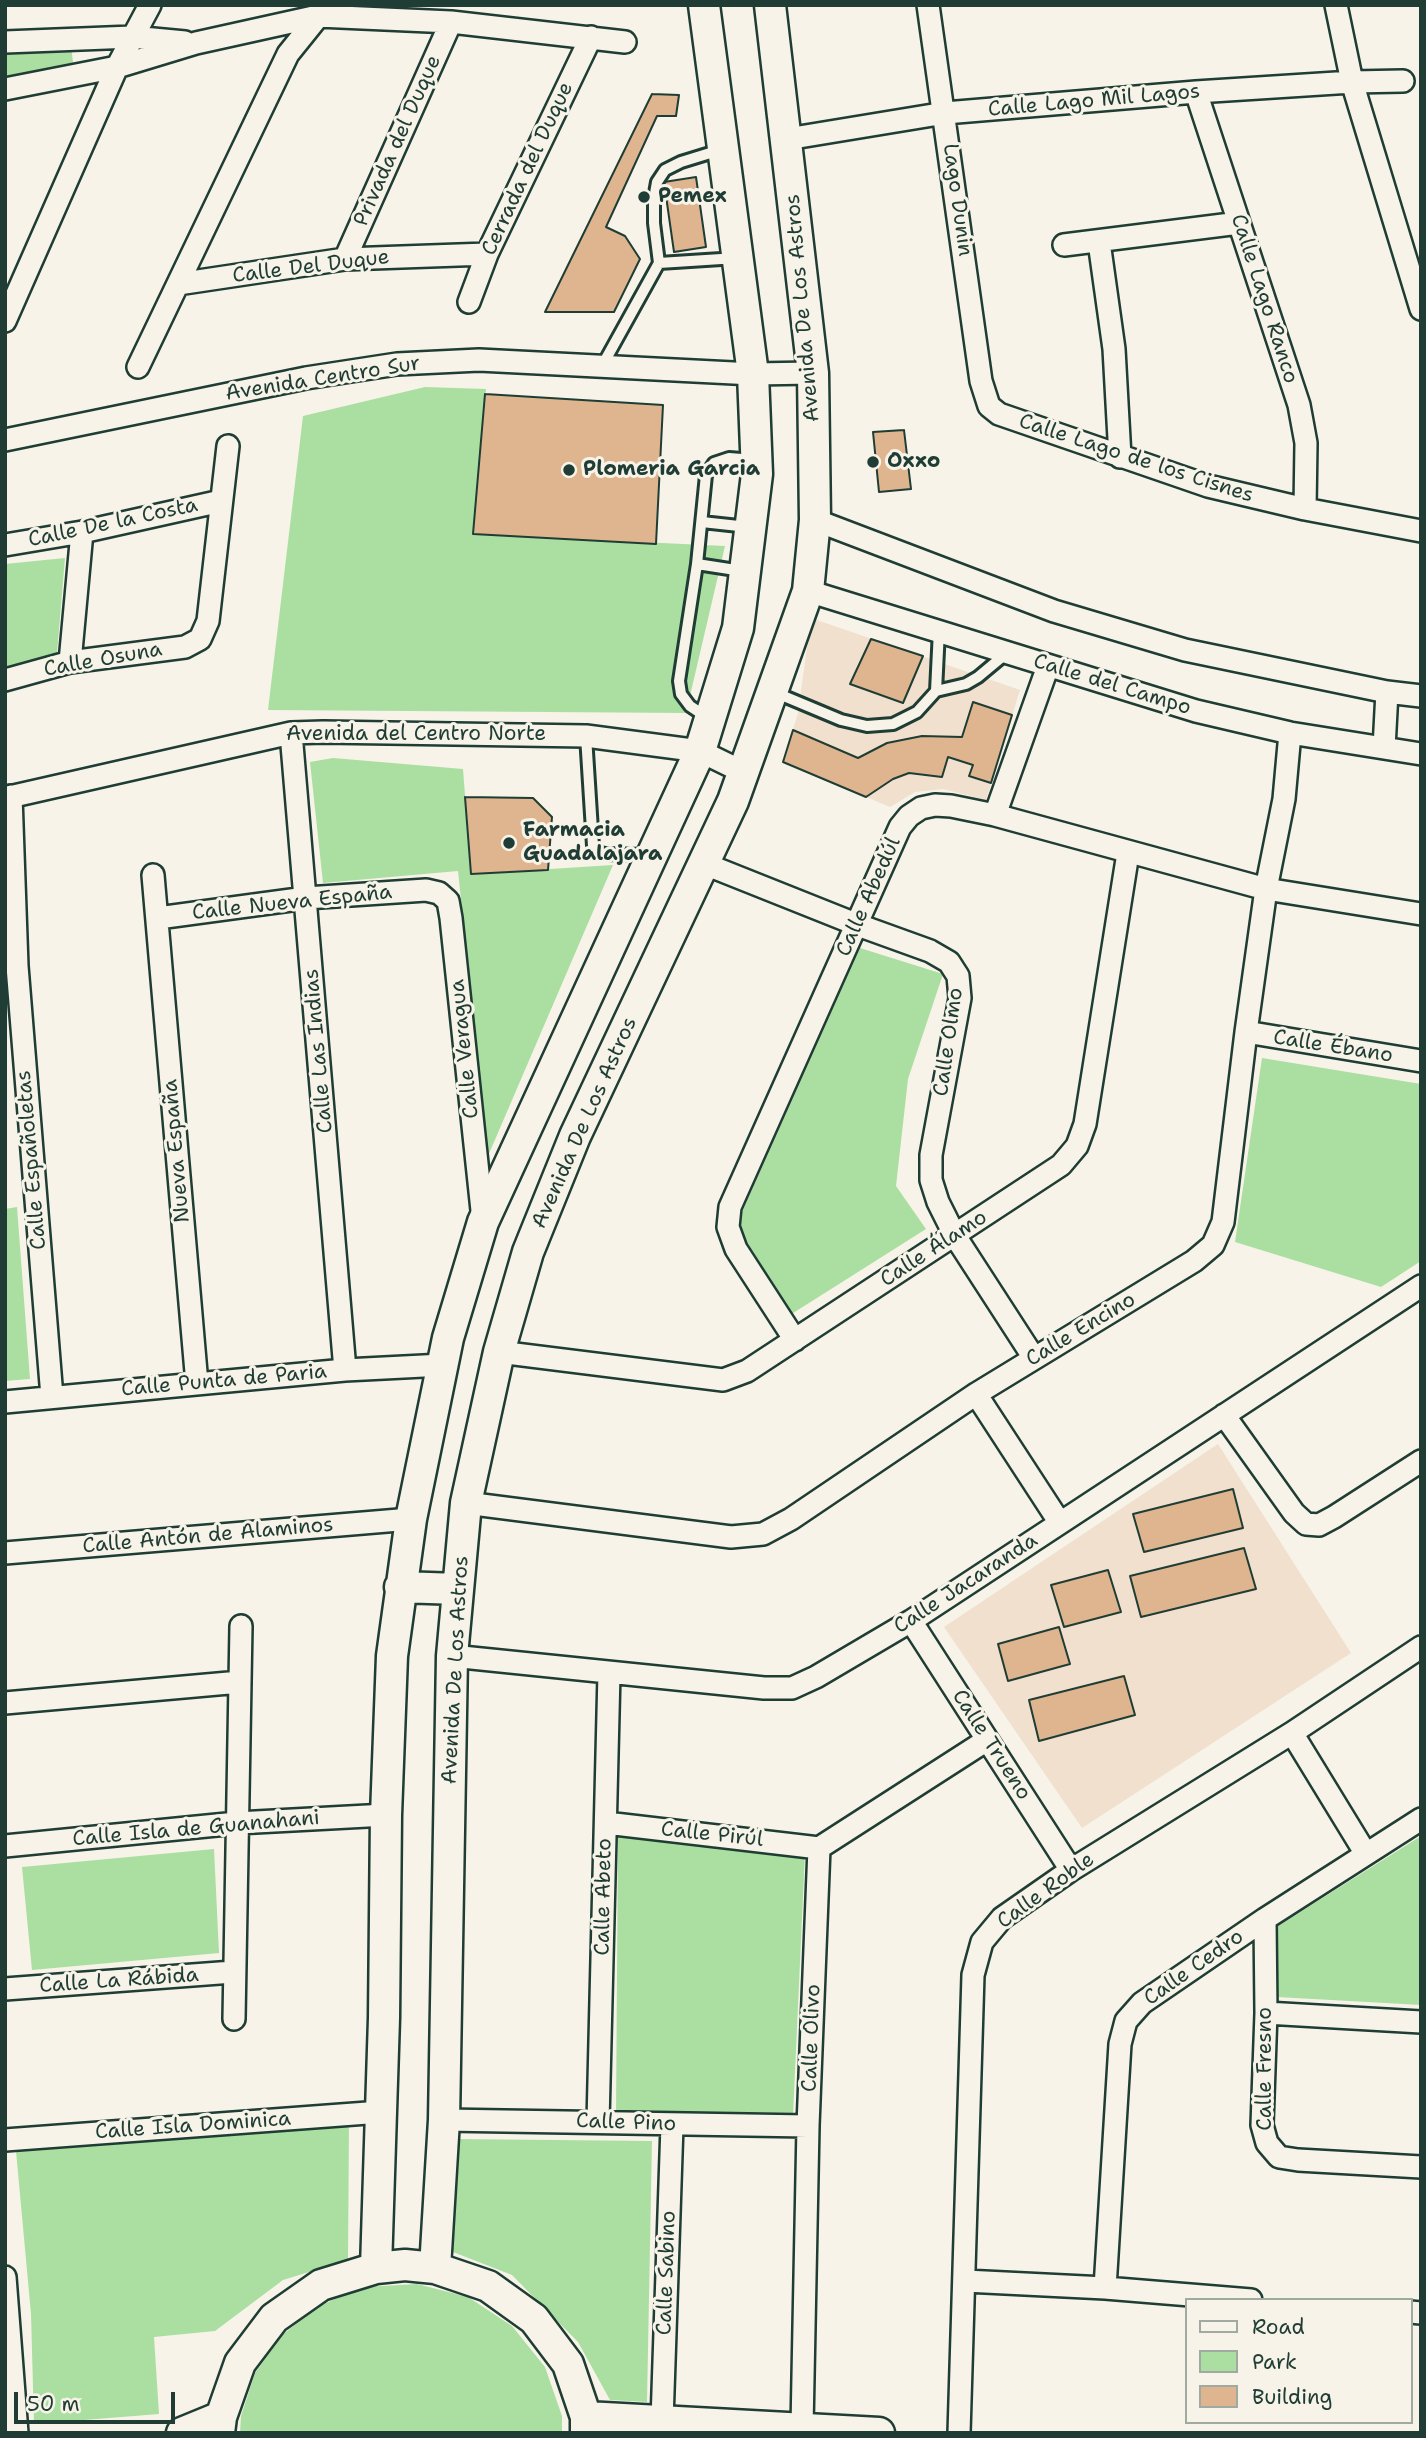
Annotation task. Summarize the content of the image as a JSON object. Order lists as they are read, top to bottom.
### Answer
{
  "streets": {
    "main road": ["Avenida De Los Astros"],
    "street": [
      "Calle Lago Mil Lagos",
      "Privada del Duque",
      "Cerrada del Duque",
      "Lago Dunin",
      "Calle Del Duque",
      "Calle Lago Ranco",
      "Avenida Centro Sur",
      "Calle Lago de los Cisnes",
      "Calle De la Costa",
      "Calle Osuna",
      "Calle del Campo",
      "Avenida del Centro Norte",
      "Calle Abedúl",
      "Calle Nueva España",
      "Calle Olmo",
      "Calle Ébano",
      "Calle Veragua",
      "Calle Las Indias",
      "Nueva España",
      "Calle Españoletas",
      "Calle Álamo",
      "Calle Encino",
      "Calle Punta de Paria",
      "Calle Antón de Alaminos",
      "Calle Jacaranda",
      "Calle Trueno",
      "Calle Isla de Guanahani",
      "Calle Pirúl",
      "Calle Roble",
      "Calle Abeto",
      "Calle Cedro",
      "Calle La Rábida",
      "Calle Olivo",
      "Calle Fresno",
      "Calle Pino",
      "Calle Isla Dominica",
      "Calle Sabino"
    ]
  },
  "crossings": [
    ["Calle Lago Mil Lagos", "Lago Dunin"],
    ["Calle Lago Mil Lagos", "Calle Lago Ranco"],
    ["Calle Lago Mil Lagos", "Avenida De Los Astros"],
    ["Privada del Duque", "Calle Del Duque"],
    ["Cerrada del Duque", "Calle Del Duque"],
    ["Lago Dunin", "Calle Lago de los Cisnes"],
    ["Calle Lago Ranco", "Calle Lago de los Cisnes"],
    ["Avenida De Los Astros", "Avenida Centro Sur"],
    ["Avenida De Los Astros", "Calle del Campo"],
    ["Avenida De Los Astros", "Avenida del Centro Norte"],
    ["Avenida De Los Astros", "Calle Olmo"],
    ["Avenida De Los Astros", "Calle Álamo"],
    ["Avenida De Los Astros", "Calle Encino"],
    ["Avenida De Los Astros", "Calle Jacaranda"],
    ["Avenida De Los Astros", "Calle Pino"],
    ["Calle De la Costa", "Calle Osuna"],
    ["Calle del Campo", "Calle Encino"],
    ["Avenida del Centro Norte", "Calle Las Indias"],
    ["Avenida del Centro Norte", "Calle Españoletas"],
    ["Calle Abedúl", "Calle Olmo"],
    ["Calle Abedúl", "Calle Álamo"],
    ["Calle Abedúl", "Calle Encino"],
    ["Calle Nueva España", "Calle Veragua"],
    ["Calle Nueva España", "Calle Las Indias"],
    ["Calle Nueva España", "Nueva España"],
    ["Calle Olmo", "Calle Álamo"],
    ["Calle Olmo", "Calle Encino"],
    ["Calle Ébano", "Calle Encino"],
    ["Calle Las Indias", "Calle Punta de Paria"],
    ["Nueva España", "Calle Punta de Paria"],
    ["Calle Españoletas", "Calle Punta de Paria"],
    ["Calle Jacaranda", "Calle Trueno"],
    ["Calle Jacaranda", "Calle Abeto"],
    ["Calle Trueno", "Calle Roble"],
    ["Calle Pirúl", "Calle Abeto"],
    ["Calle Pirúl", "Calle Olivo"],
    ["Calle Abeto", "Calle Pino"],
    ["Calle Cedro", "Calle Fresno"],
    ["Calle Olivo", "Calle Pino"],
    ["Calle Pino", "Calle Sabino"]
  ],
  "places": [
    "Pemex",
    "Oxxo",
    "Plomeria Garcia",
    "Farmacia Guadalajara"
  ],
  "legend": ["Road", "Park", "Building"],
  "scale_bar": "50 m"
}
